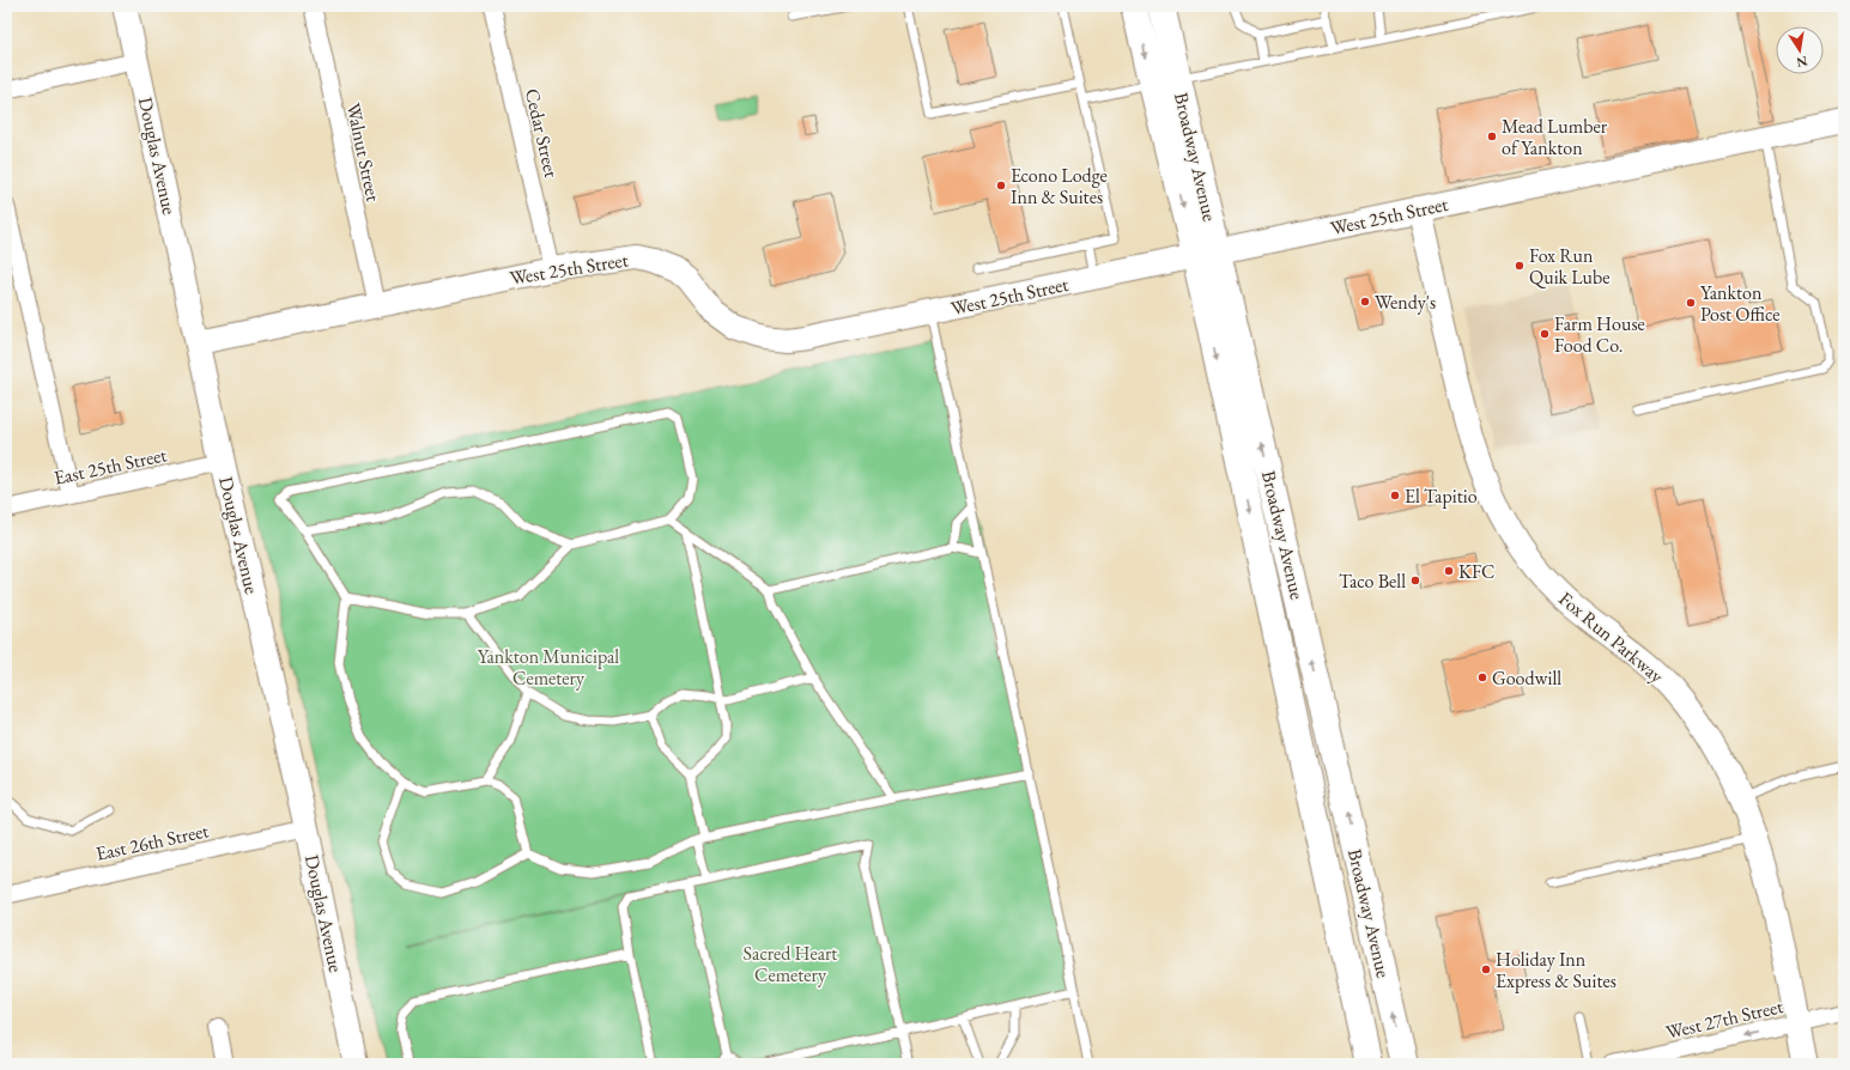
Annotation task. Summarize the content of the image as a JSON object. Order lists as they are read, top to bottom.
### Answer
{
  "streets": {
    "highway": ["Broadway Avenue"],
    "street": [
      "Cedar Street",
      "Walnut Street",
      "Douglas Avenue",
      "West 25th Street",
      "East 25th Street",
      "Fox Run Parkway",
      "East 26th Street",
      "West 27th Street"
    ]
  },
  "crossings": [
    ["Cedar Street", "West 25th Street"],
    ["Walnut Street", "West 25th Street"],
    ["Douglas Avenue", "West 25th Street"],
    ["Douglas Avenue", "East 25th Street"],
    ["Douglas Avenue", "East 26th Street"],
    ["Broadway Avenue", "West 25th Street"],
    ["West 25th Street", "Fox Run Parkway"],
    ["Fox Run Parkway", "West 27th Street"]
  ],
  "one_way": ["West 27th Street"],
  "parks": ["Yankton Municipal Cemetery", "Sacred Heart Cemetery"],
  "places": [
    "Mead Lumber of Yankton",
    "Econo Lodge Inn & Suites",
    "Fox Run Quik Lube",
    "Wendy's",
    "Yankton Post Office",
    "Farm House Food Co.",
    "El Tapitio",
    "KFC",
    "Taco Bell",
    "Goodwill",
    "Holiday Inn Express & Suites"
  ],
  "north": "bottom"
}
